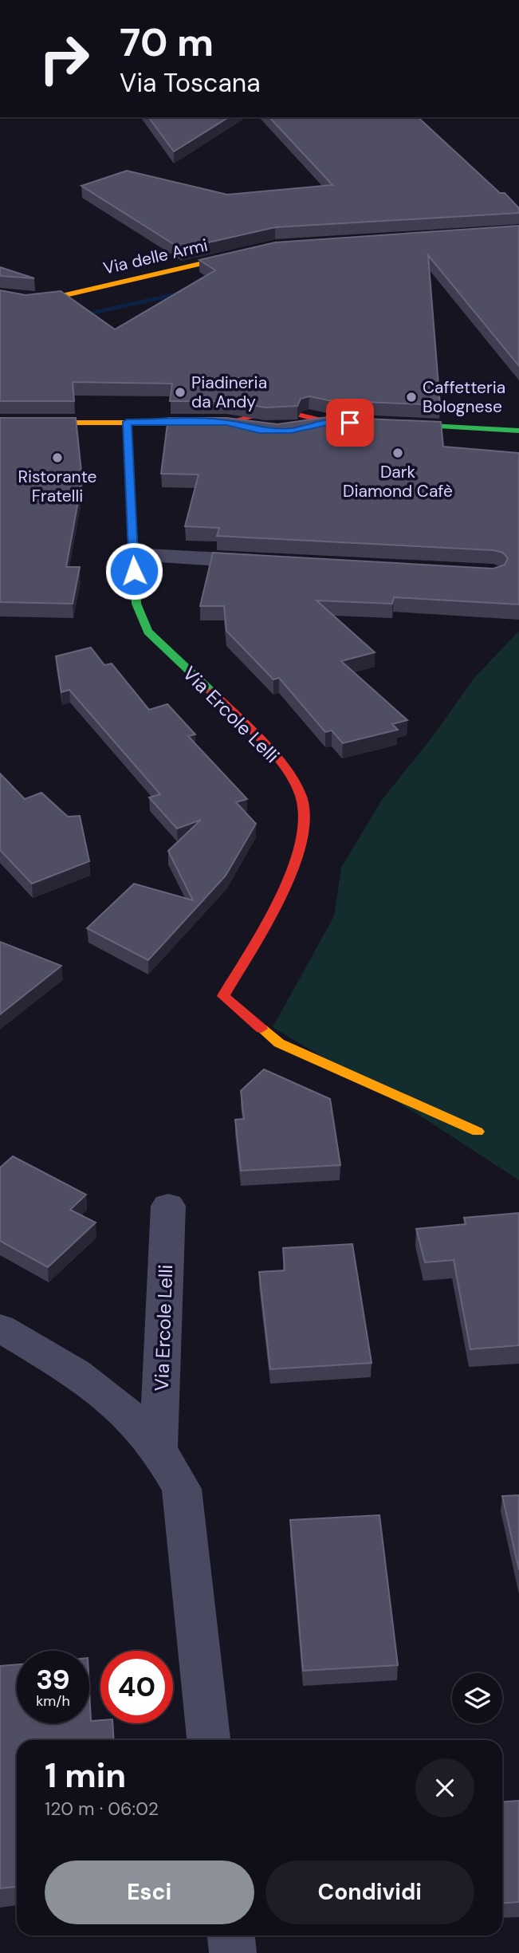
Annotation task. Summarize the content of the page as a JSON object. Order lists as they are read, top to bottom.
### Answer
{
  "streets": {
    "street": ["Via delle Armi", "Via Ercole Lelli"]
  },
  "places": [
    "Piadineria da Andy",
    "Caffetteria Bolognese",
    "Dark Diamond Cafè",
    "Ristorante Fratelli"
  ],
  "page": {
    "turn": ["70 m", "Via Toscana"],
    "speed": "39 km/h",
    "limit": "40",
    "heading": ["1 min", "120 m · 06:02"],
    "buttons": ["Esci", "Condividi"]
  }
}
